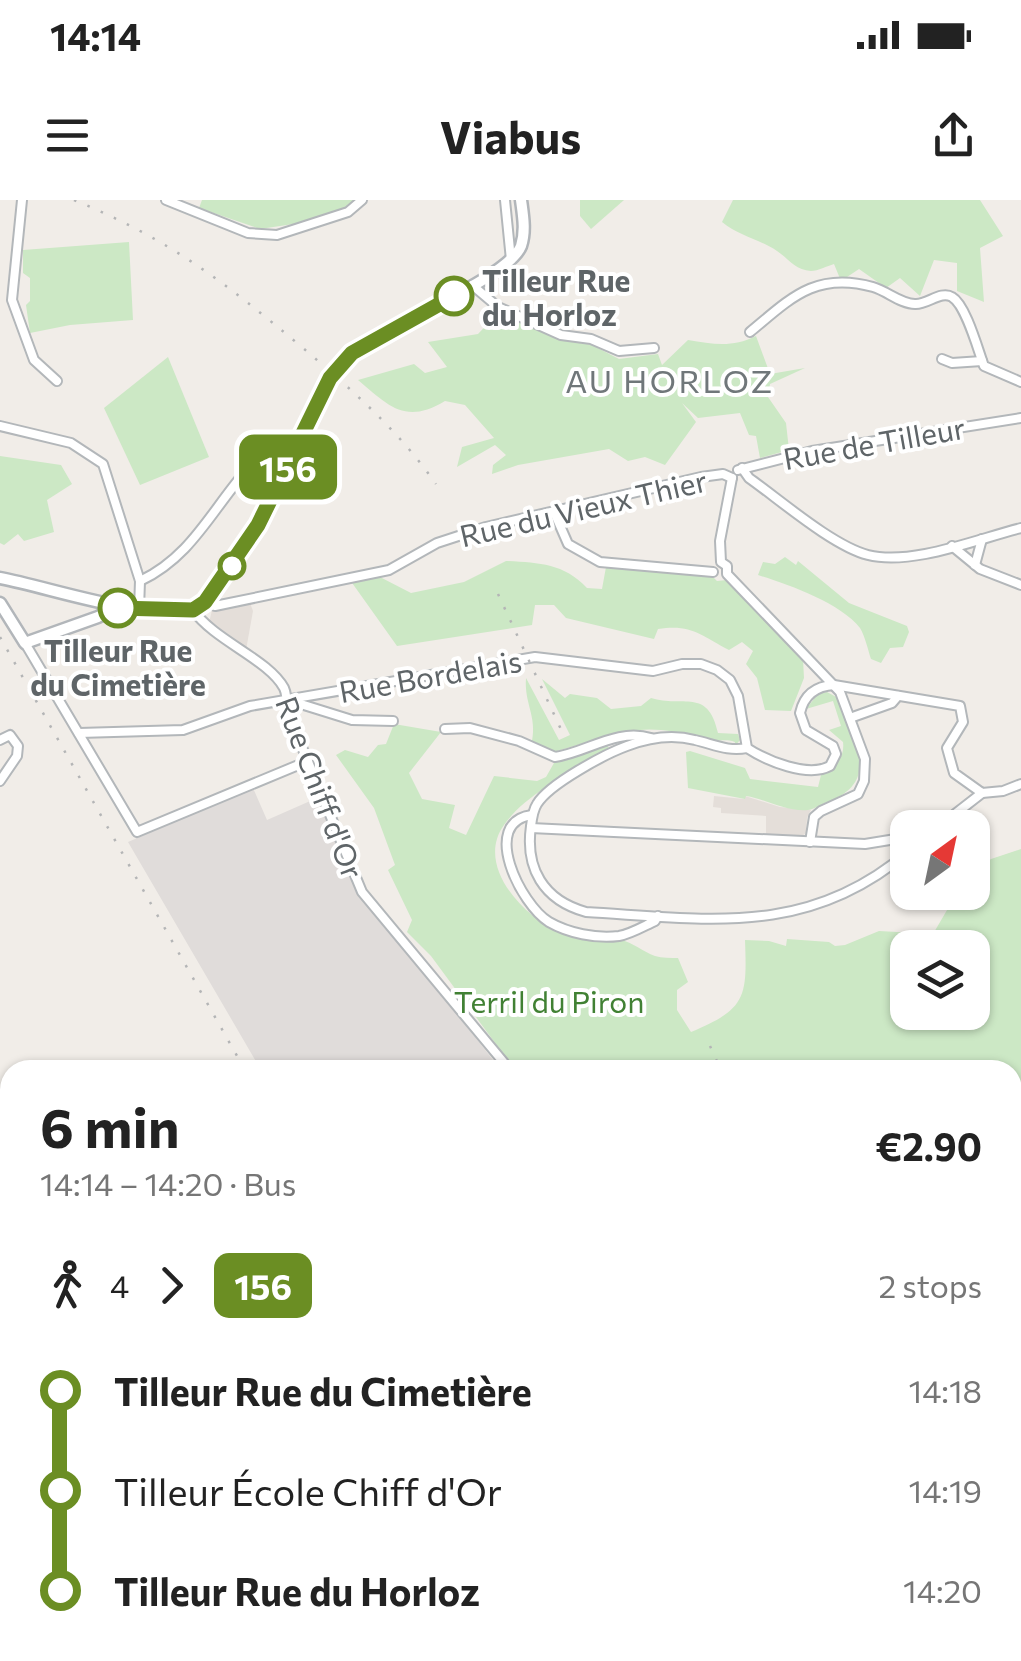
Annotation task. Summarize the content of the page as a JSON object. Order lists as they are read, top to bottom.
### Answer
{
  "streets": {
    "street": [
      "Rue de Tilleur",
      "Rue du Vieux Thier",
      "Rue Bordelais",
      "Rue Chiff d'Or"
    ]
  },
  "crossings": [
    ["Rue de Tilleur", "Rue du Vieux Thier"],
    ["Rue Bordelais", "Rue Chiff d'Or"]
  ],
  "districts": ["AU HORLOZ"],
  "parks": ["Terril du Piron"],
  "places": ["Tilleur Rue du Horloz", "Tilleur Rue du Cimetière"],
  "lines": ["bus line 156"],
  "north": "top right",
  "page": {
    "status": "14:14",
    "header": "Viabus",
    "on_map": "156",
    "heading": ["6 min", "14:14 – 14:20 · Bus", "€2.90"],
    "legs": ["4", "156", "2 stops"],
    "list": [
      {
        "name": "Tilleur Rue du Cimetière",
        "value": "14:18"
      },
      {
        "name": "Tilleur École Chiff d'Or",
        "value": "14:19"
      },
      {
        "name": "Tilleur Rue du Horloz",
        "value": "14:20"
      }
    ]
  }
}
